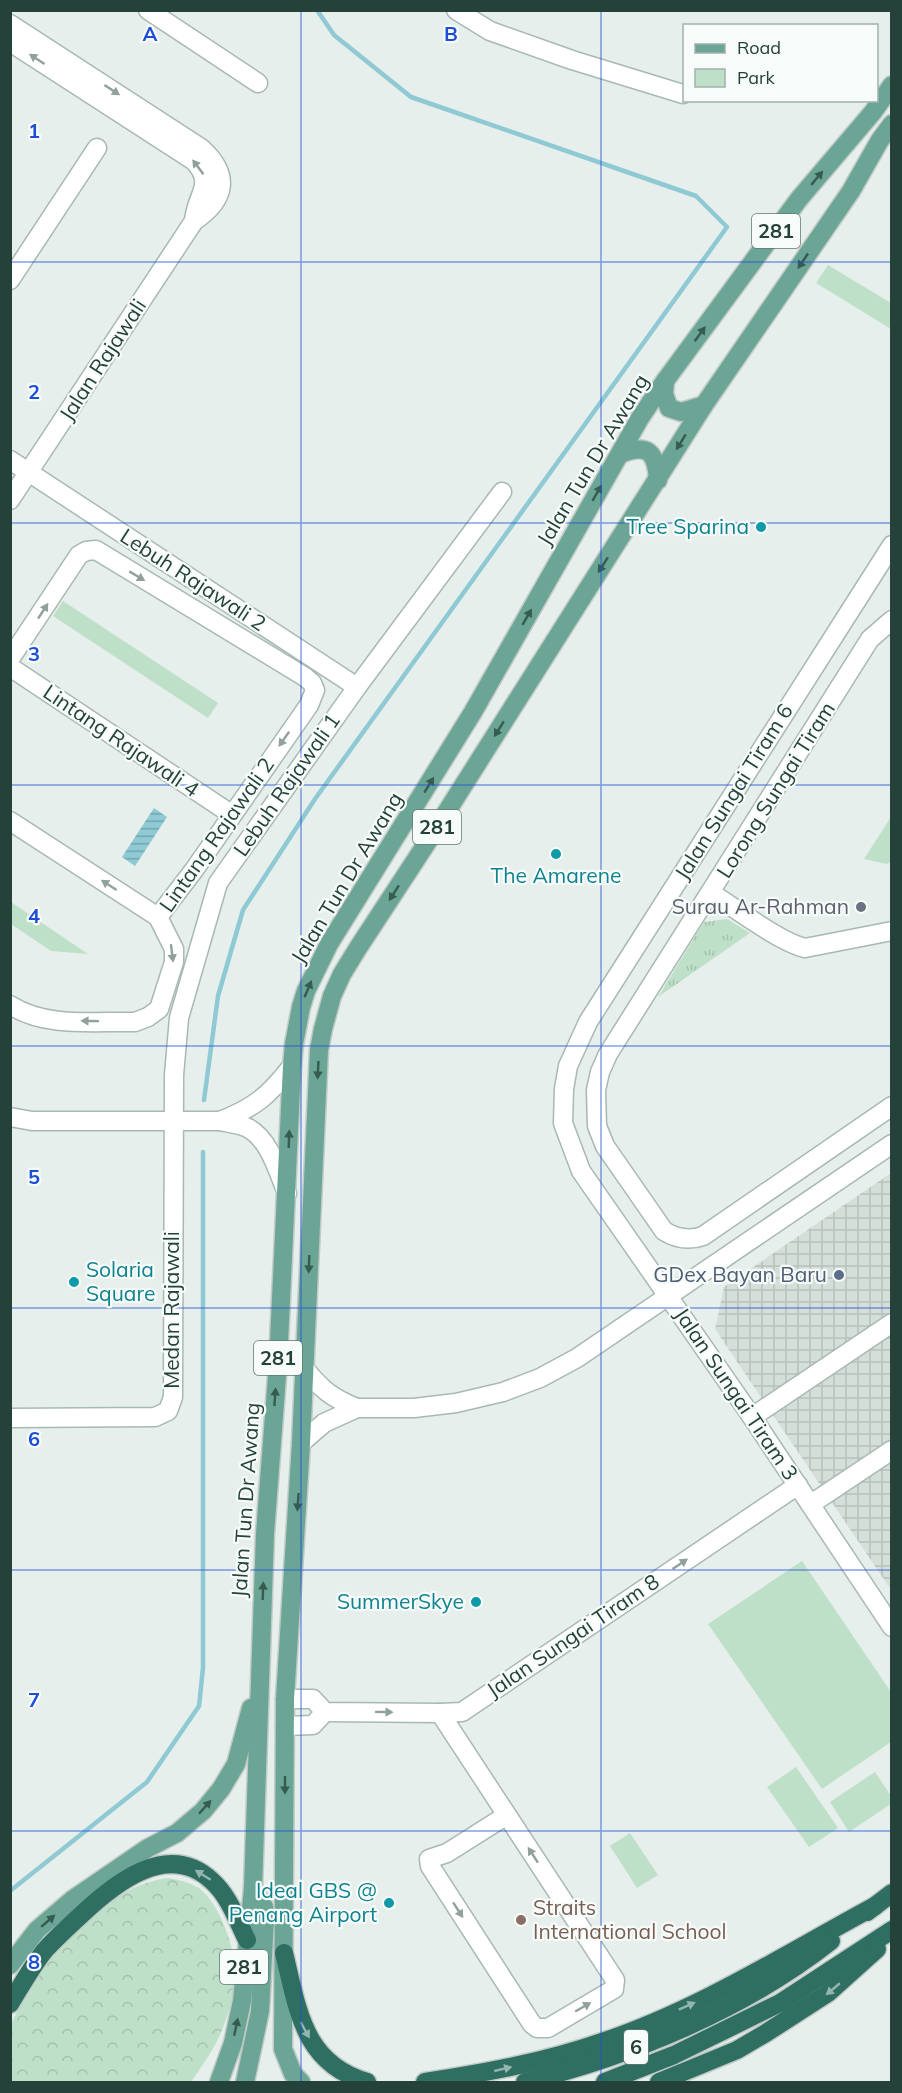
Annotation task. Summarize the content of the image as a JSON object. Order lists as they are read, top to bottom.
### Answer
{
  "streets": {
    "highway": ["6"],
    "main road": ["281", "Jalan Tun Dr Awang"],
    "street": [
      "Jalan Rajawali",
      "Lebuh Rajawali 2",
      "Lintang Rajawali 4",
      "Lebuh Rajawali 1",
      "Lorong Sungai Tiram",
      "Jalan Sungai Tiram 6",
      "Lintang Rajawali 2",
      "Medan Rajawali",
      "Jalan Sungai Tiram 3",
      "Jalan Sungai Tiram 8"
    ]
  },
  "crossings": [
    ["281", "Jalan Sungai Tiram 8"],
    ["Jalan Rajawali", "Lebuh Rajawali 2"],
    ["Lebuh Rajawali 2", "Lebuh Rajawali 1"],
    ["Lintang Rajawali 4", "Lintang Rajawali 2"],
    ["Lebuh Rajawali 1", "Medan Rajawali"],
    ["Jalan Sungai Tiram 6", "Jalan Sungai Tiram 3"],
    ["Jalan Sungai Tiram 3", "Jalan Sungai Tiram 8"]
  ],
  "one_way": ["Jalan Sungai Tiram 8"],
  "places": [
    "Tree Sparina",
    "The Amarene",
    "Surau Ar-Rahman",
    "GDex Bayan Baru",
    "Solaria Square",
    "SummerSkye",
    "Ideal GBS @ Penang Airport",
    "Straits International School"
  ],
  "legend": ["Road", "Park"],
  "grid": {
    "columns": ["A", "B"],
    "rows": [
      "1",
      "2",
      "3",
      "4",
      "5",
      "6",
      "7",
      "8"
    ]
  }
}
